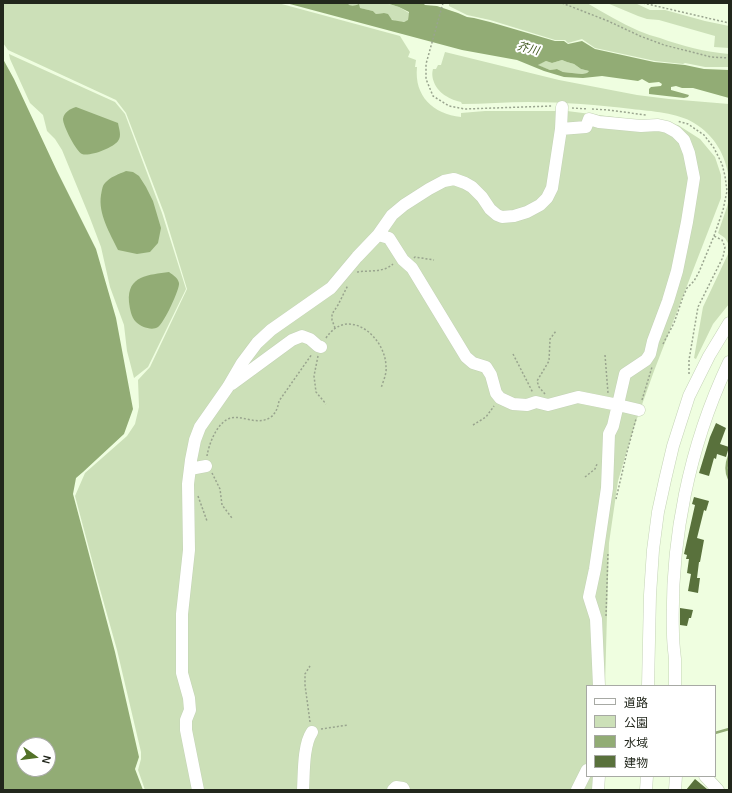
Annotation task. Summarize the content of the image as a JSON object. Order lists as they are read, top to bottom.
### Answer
{
  "water": ["芥川"],
  "legend": [
    "道路",
    "公園",
    "水域",
    "建物"
  ],
  "north": "right"
}
